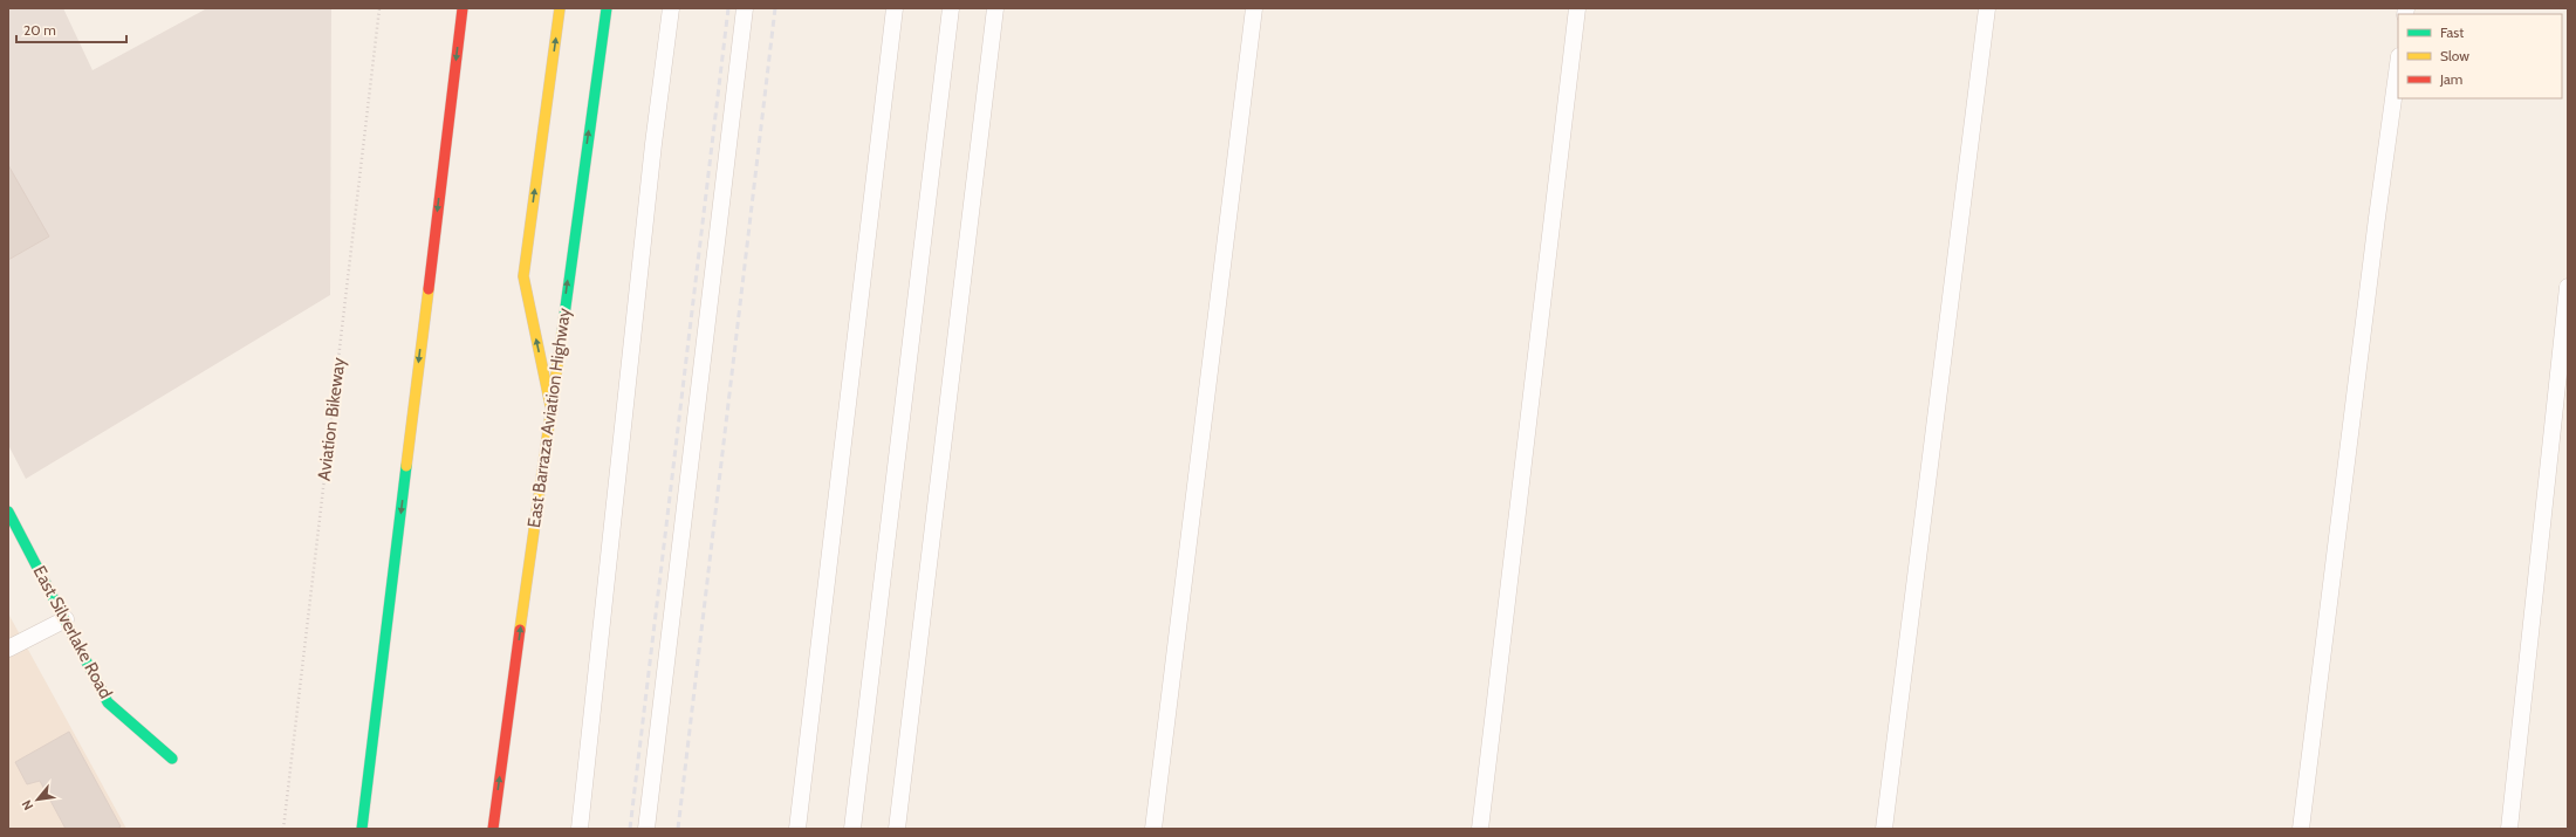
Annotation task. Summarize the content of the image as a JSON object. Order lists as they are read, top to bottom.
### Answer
{
  "streets": {
    "main road": ["East Barraza Aviation Highway", "East Silverlake Road"],
    "path": ["Aviation Bikeway"]
  },
  "legend": ["Fast", "Slow", "Jam"],
  "scale_bar": "20 m",
  "north": "bottom left"
}
